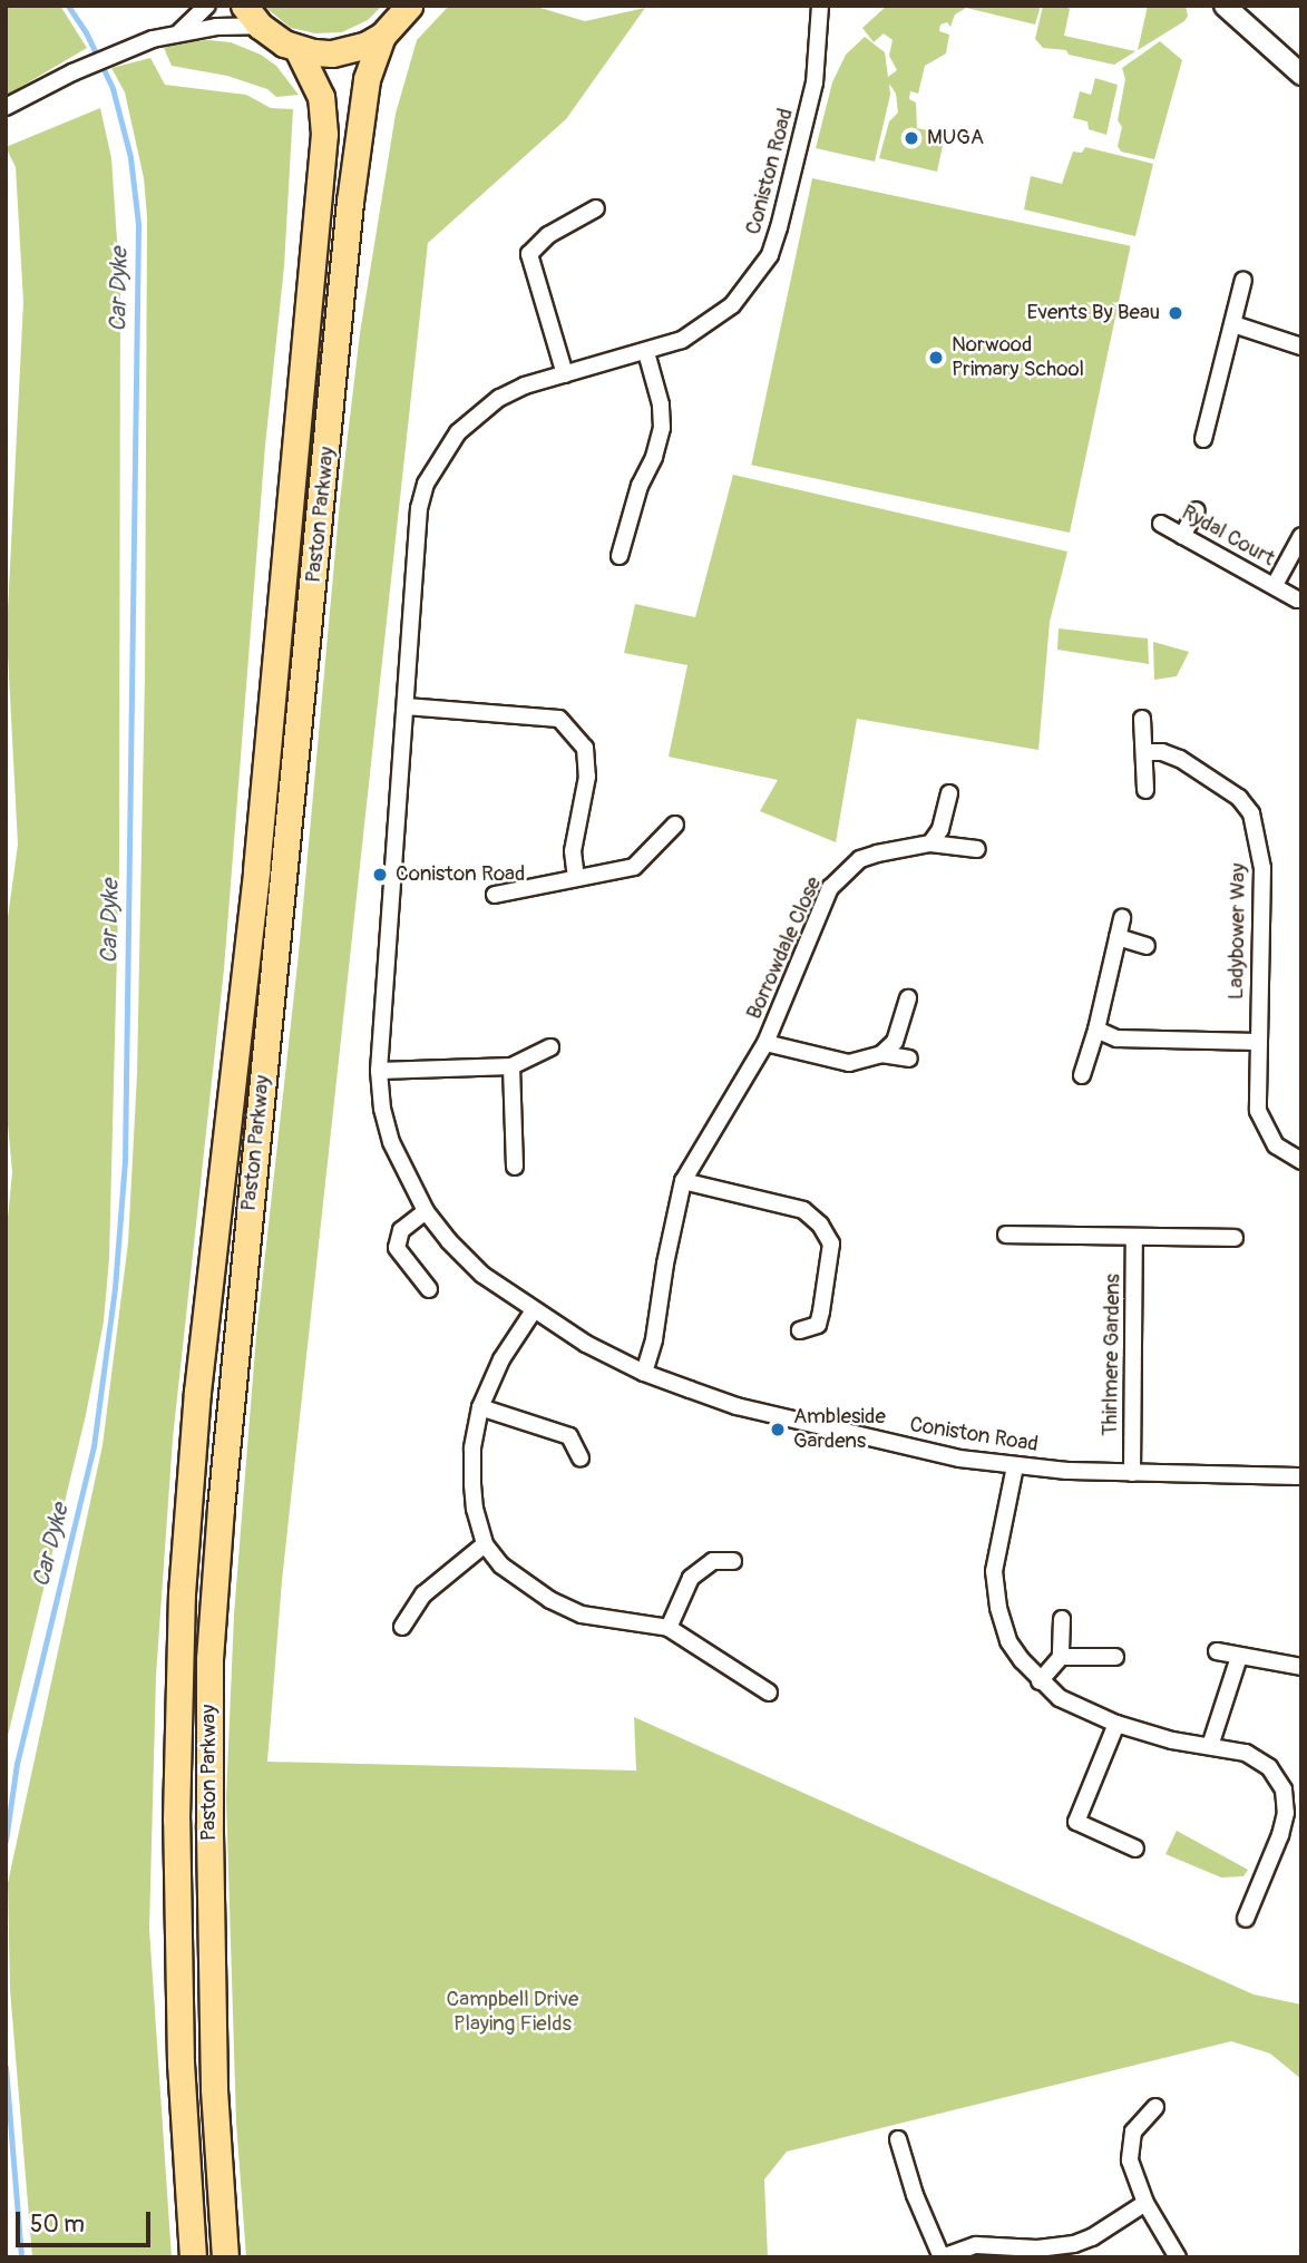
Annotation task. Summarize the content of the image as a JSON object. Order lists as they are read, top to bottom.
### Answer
{
  "streets": {
    "highway": ["Paston Parkway"],
    "street": [
      "Coniston Road",
      "Rydal Court",
      "Ladybower Way",
      "Borrowdale Close",
      "Thirlmere Gardens"
    ]
  },
  "crossings": [
    ["Coniston Road", "Borrowdale Close"],
    ["Coniston Road", "Thirlmere Gardens"]
  ],
  "water": ["Car Dyke"],
  "parks": ["Campbell Drive Playing Fields"],
  "places": [
    "MUGA",
    "Events By Beau",
    "Norwood Primary School",
    "Coniston Road",
    "Ambleside Gardens"
  ],
  "scale_bar": "50 m"
}
